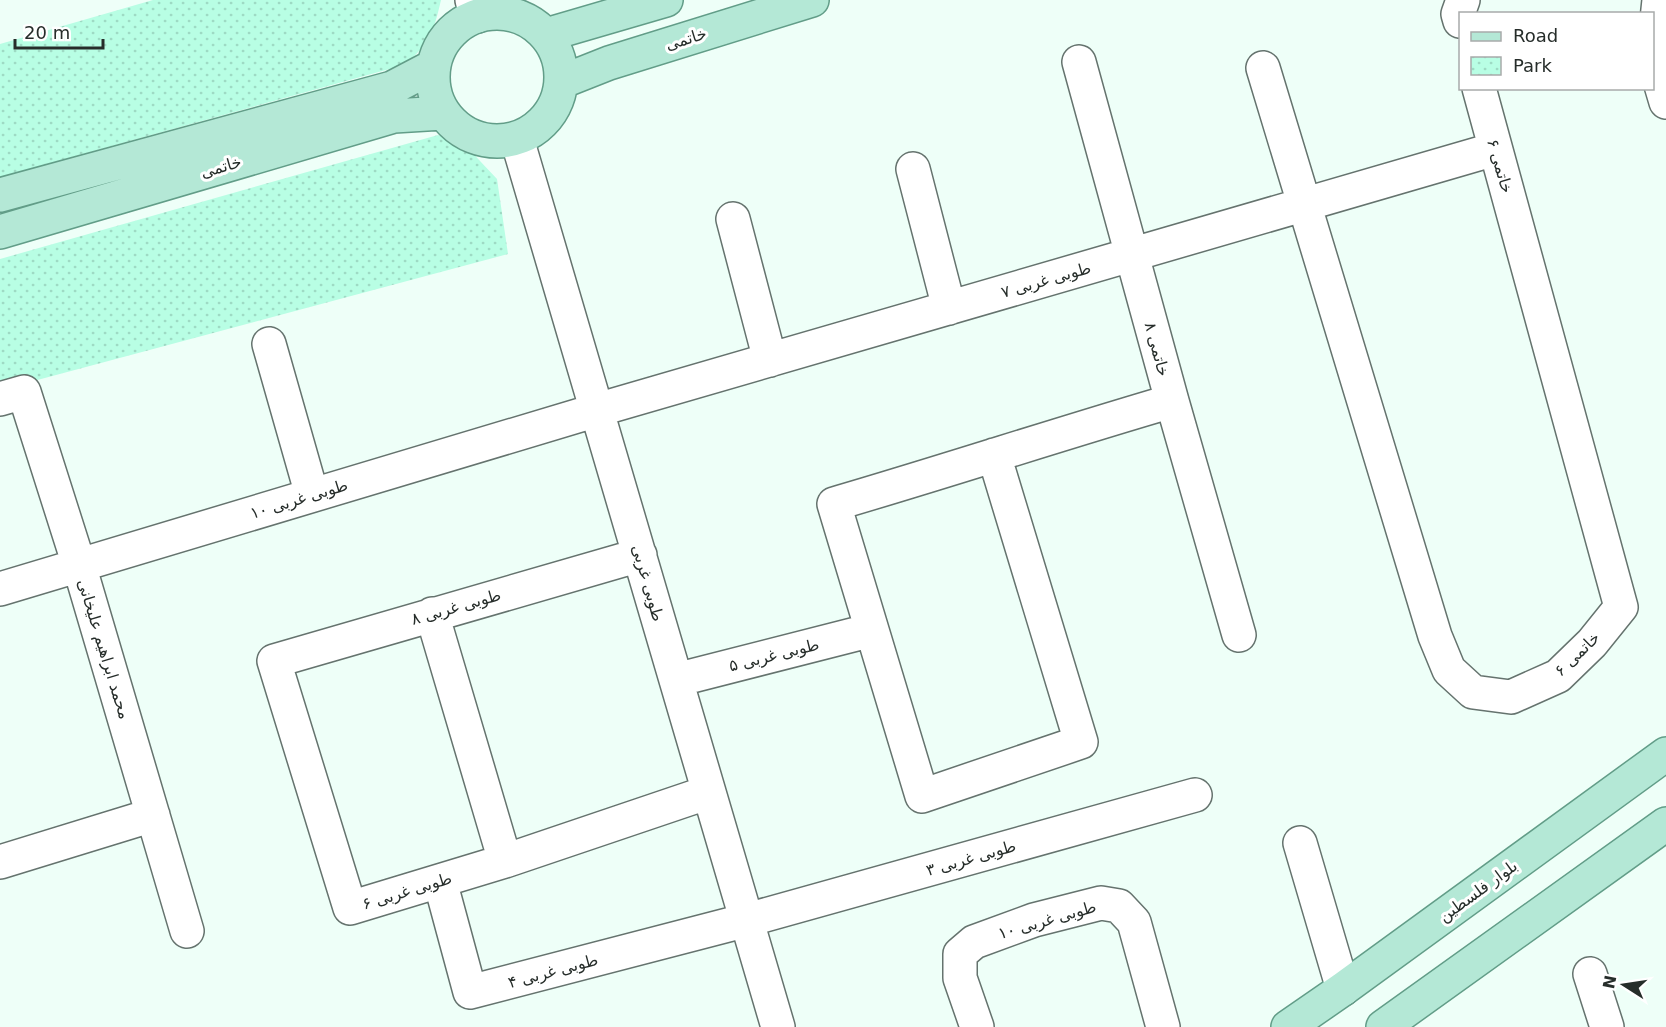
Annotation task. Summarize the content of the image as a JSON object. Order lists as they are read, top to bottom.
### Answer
{
  "streets": {
    "main road": ["خاتمی", "بلوار فلسطین"],
    "street": [
      "خاتمی ۶",
      "طوبی غربی ۷",
      "خاتمی ۸",
      "طوبی غربی ۱۰",
      "طوبی غربی",
      "طوبی غربی ۸",
      "محمد ابراهیم علیخانی",
      "طوبی غربی ۵",
      "طوبی غربی ۳",
      "طوبی غربی ۶",
      "طوبی غربی ۴"
    ]
  },
  "crossings": [
    ["خاتمی", "طوبی غربی"],
    ["خاتمی ۶", "طوبی غربی ۷"],
    ["طوبی غربی ۷", "خاتمی ۸"],
    ["طوبی غربی ۷", "طوبی غربی ۱۰"],
    ["طوبی غربی ۷", "طوبی غربی"],
    ["طوبی غربی ۱۰", "طوبی غربی"],
    ["طوبی غربی ۱۰", "محمد ابراهیم علیخانی"],
    ["طوبی غربی", "طوبی غربی ۸"],
    ["طوبی غربی", "طوبی غربی ۵"],
    ["طوبی غربی", "طوبی غربی ۳"],
    ["طوبی غربی", "طوبی غربی ۶"],
    ["طوبی غربی", "طوبی غربی ۴"],
    ["طوبی غربی ۸", "طوبی غربی ۶"],
    ["طوبی غربی ۳", "طوبی غربی ۴"],
    ["طوبی غربی ۶", "طوبی غربی ۴"]
  ],
  "legend": ["Road", "Park"],
  "scale_bar": "20 m",
  "north": "left"
}
